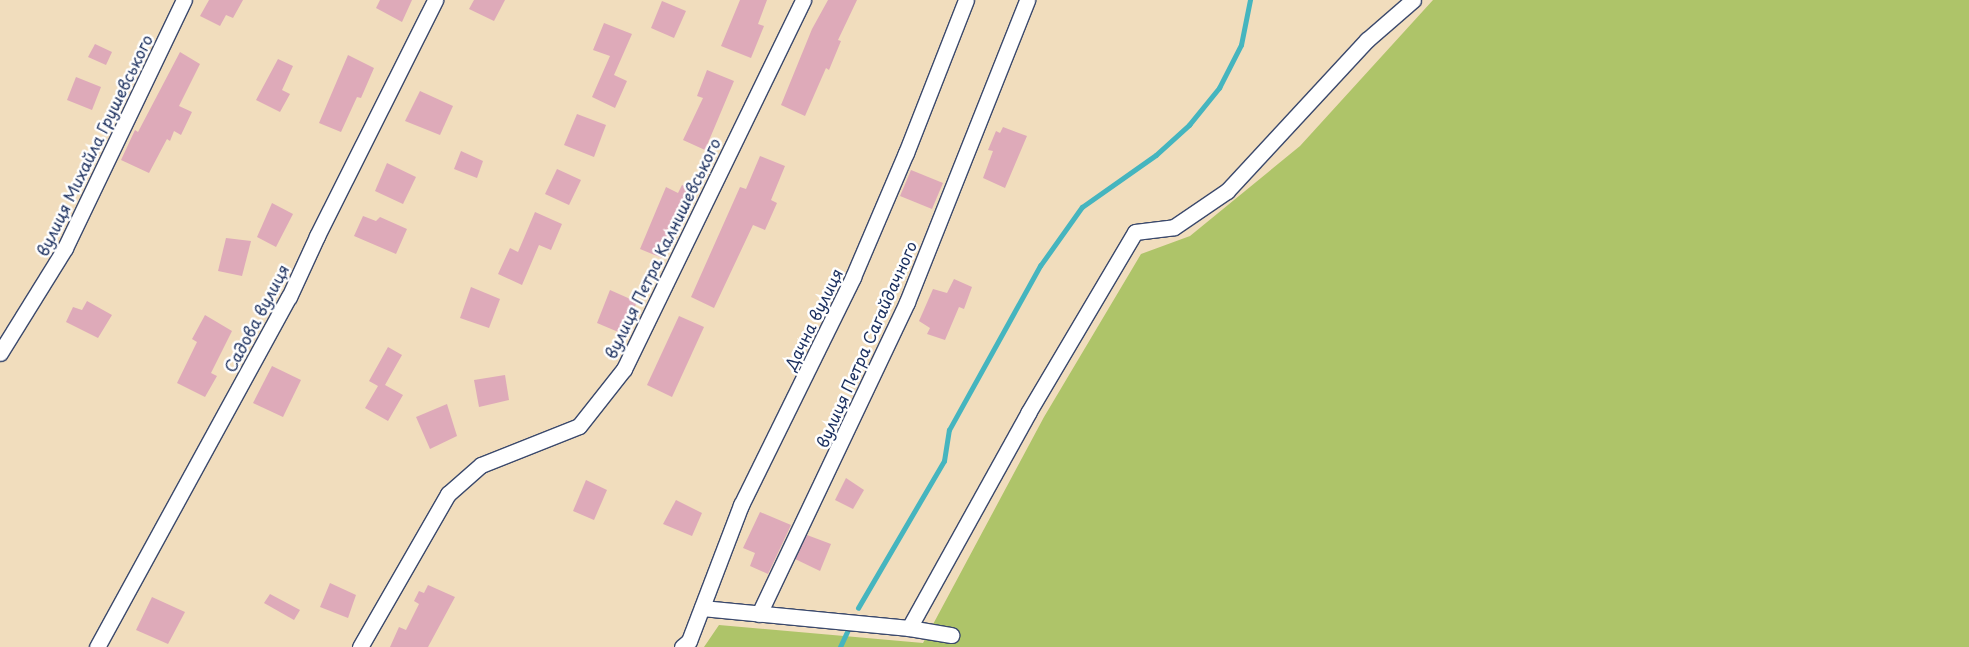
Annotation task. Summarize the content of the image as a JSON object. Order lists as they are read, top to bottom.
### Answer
{
  "streets": {
    "street": [
      "вулиця Михайла Грушевського",
      "вулиця Петра Калнишевського",
      "Садова вулиця",
      "Дачна вулиця",
      "вулиця Петра Сагайдачного"
    ]
  }
}
